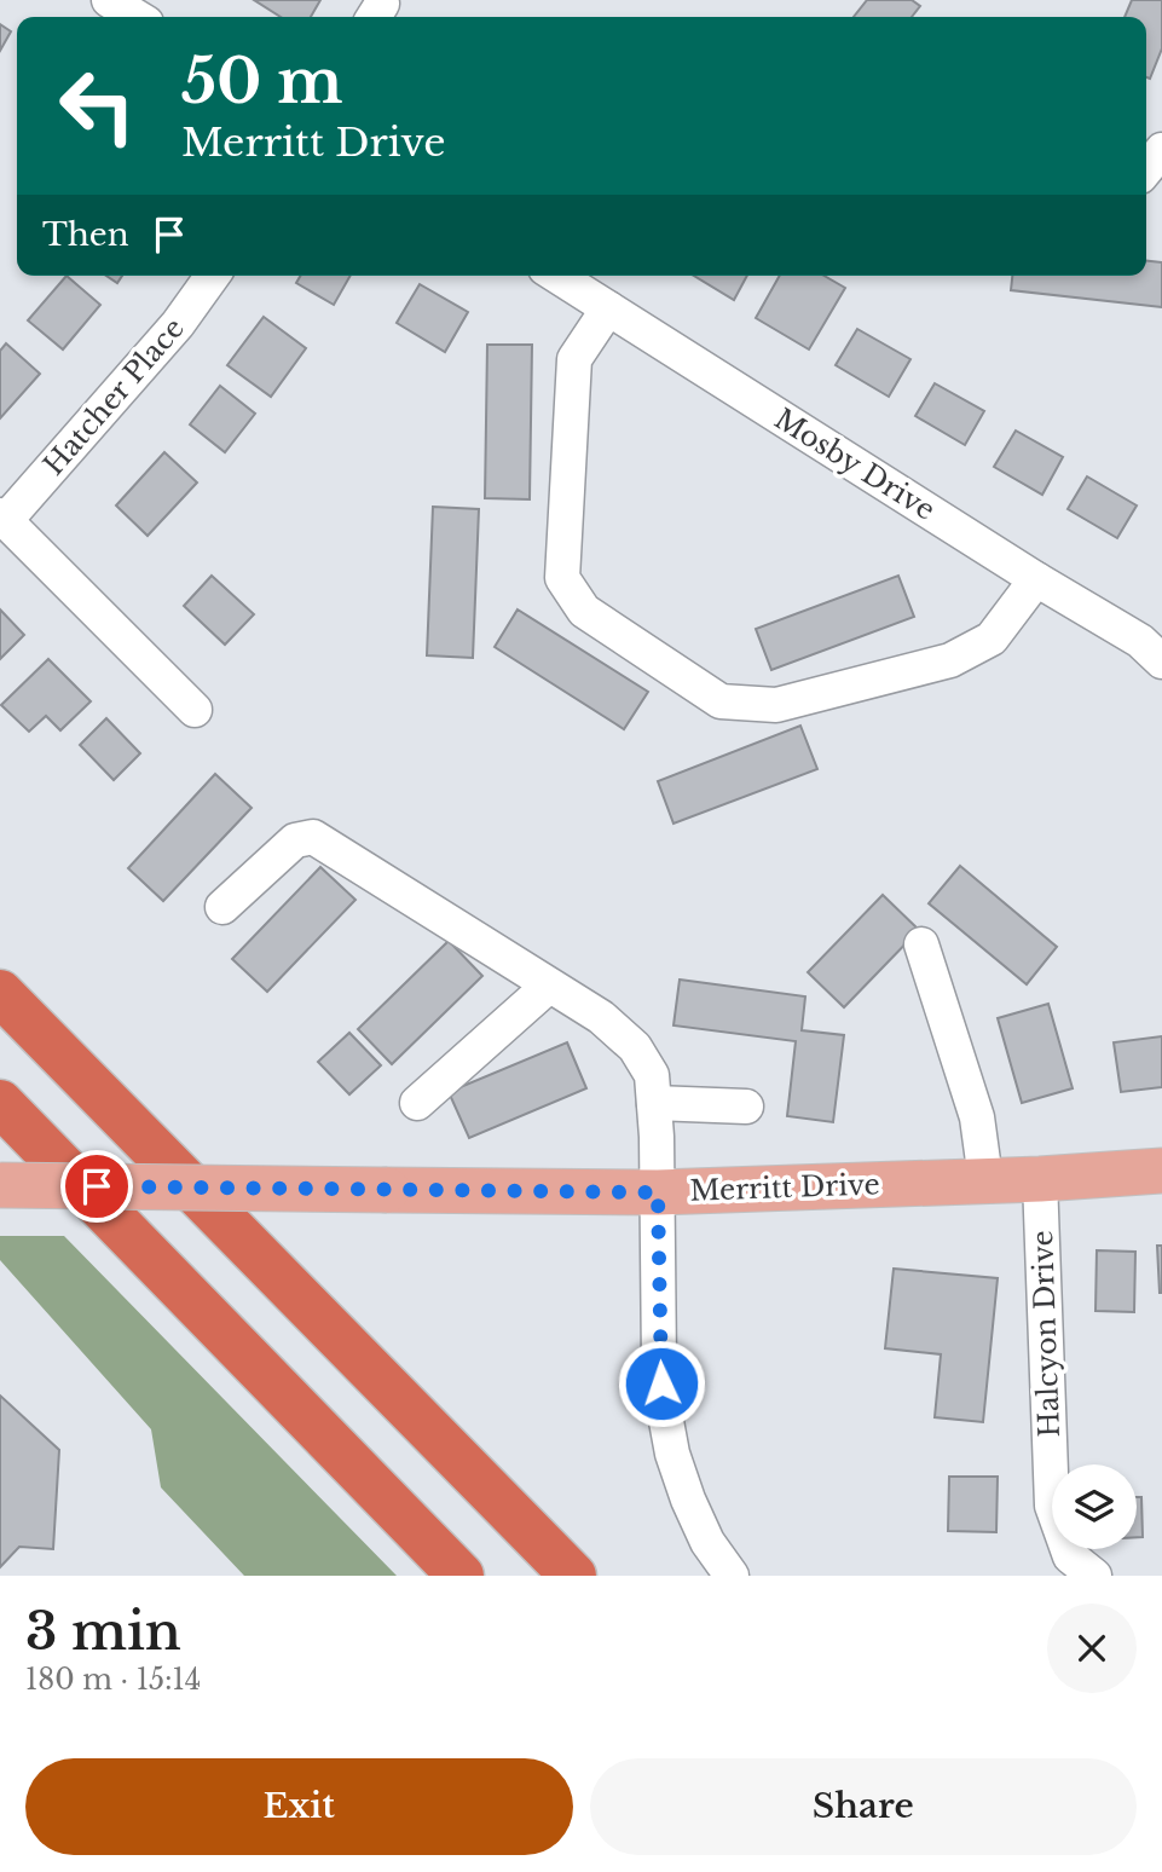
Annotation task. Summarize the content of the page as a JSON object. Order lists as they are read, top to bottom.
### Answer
{
  "streets": {
    "main road": ["Merritt Drive"],
    "street": ["Hatcher Place", "Mosby Drive", "Halcyon Drive"]
  },
  "crossings": [
    ["Merritt Drive", "Halcyon Drive"]
  ],
  "page": {
    "turn": ["50 m", "Merritt Drive"],
    "then": "Then",
    "heading": ["3 min", "180 m · 15:14"],
    "buttons": ["Exit", "Share"]
  }
}
